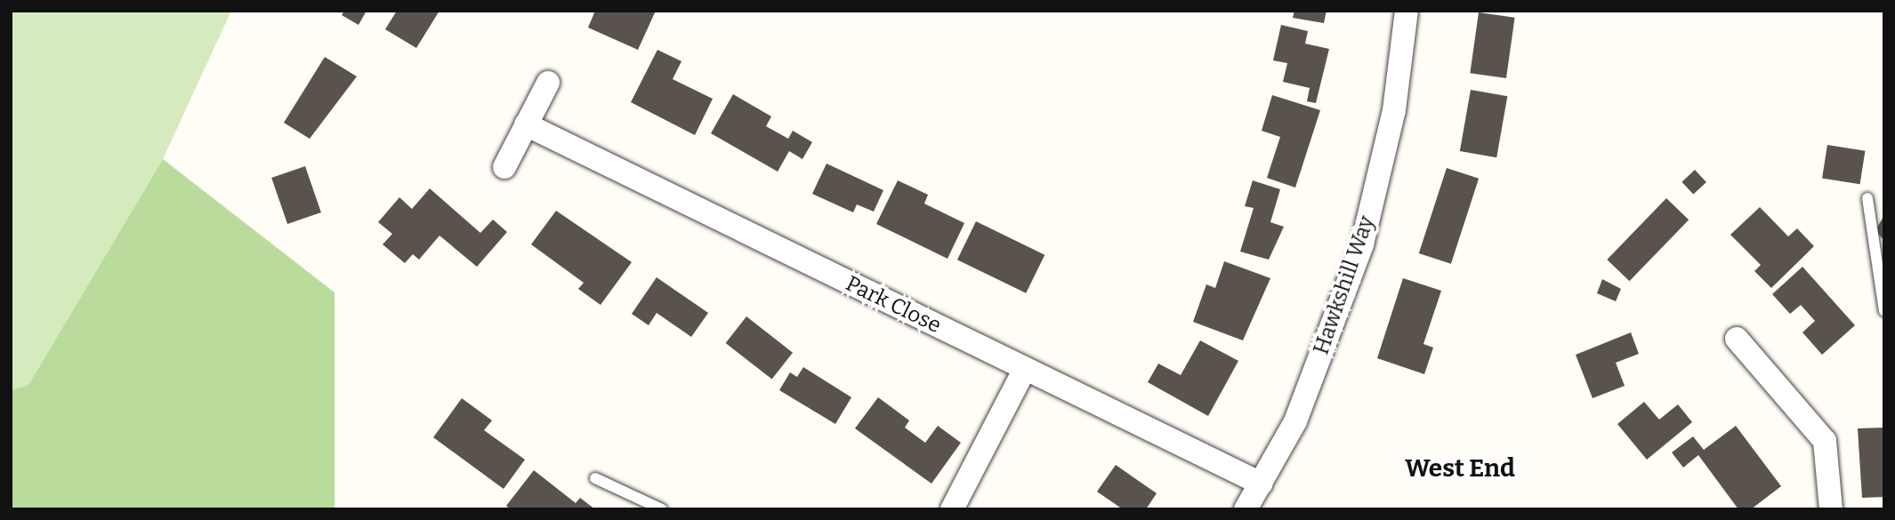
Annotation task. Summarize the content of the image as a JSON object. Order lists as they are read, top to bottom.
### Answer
{
  "streets": {
    "street": ["Hawkshill Way", "Park Close"]
  },
  "crossings": [
    ["Hawkshill Way", "Park Close"]
  ],
  "districts": ["West End"]
}
